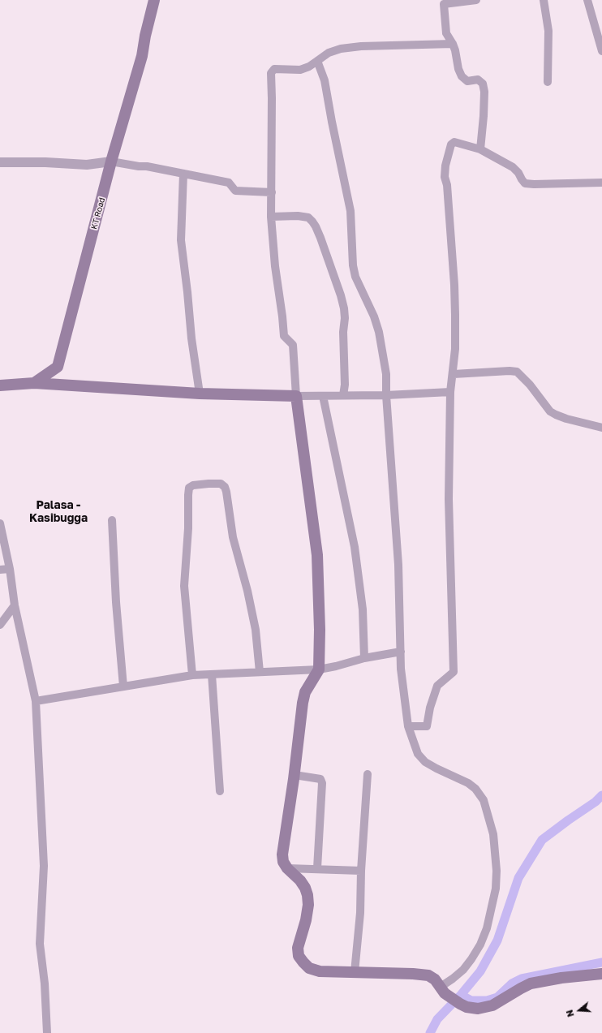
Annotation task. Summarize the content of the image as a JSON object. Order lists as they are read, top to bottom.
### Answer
{
  "streets": {
    "main road": ["KT Road"]
  },
  "districts": ["Palasa - Kasibugga"],
  "north": "left"
}
